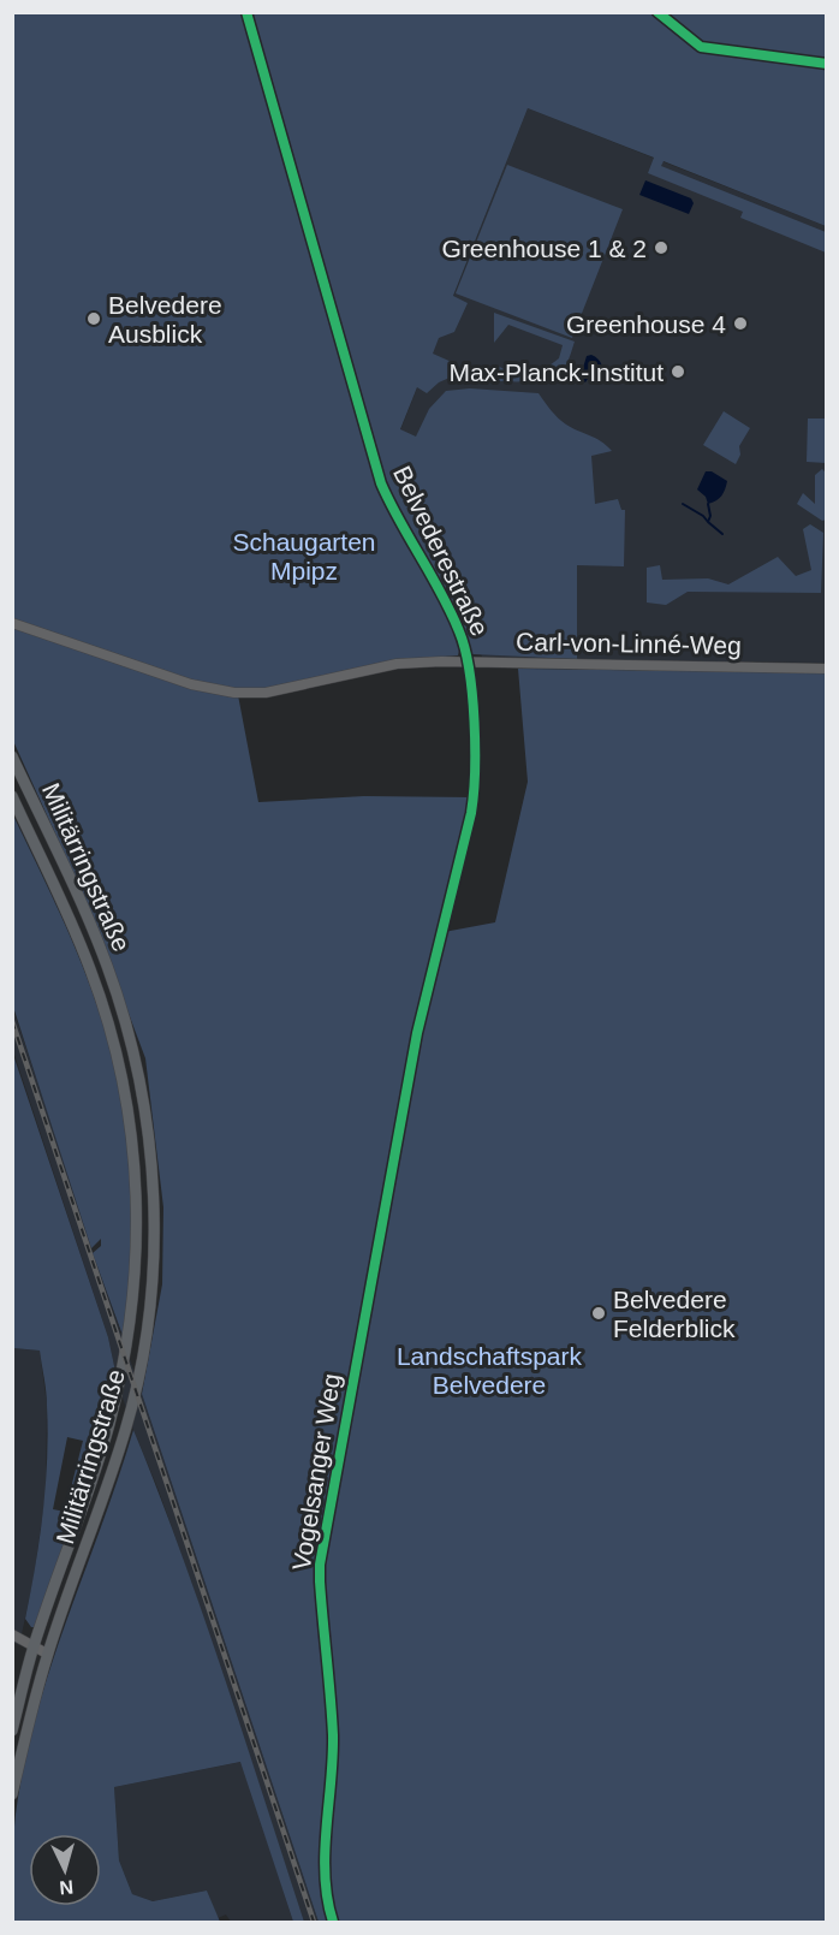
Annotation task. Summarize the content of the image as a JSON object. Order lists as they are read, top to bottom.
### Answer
{
  "streets": {
    "main road": ["Militärringstraße"],
    "street": ["Belvederestraße", "Carl-von-Linné-Weg", "Vogelsanger Weg"]
  },
  "crossings": [
    ["Belvederestraße", "Carl-von-Linné-Weg"],
    ["Belvederestraße", "Vogelsanger Weg"]
  ],
  "parks": ["Schaugarten Mpipz", "Landschaftspark Belvedere"],
  "places": [
    "Greenhouse 1 & 2",
    "Belvedere Ausblick",
    "Greenhouse 4",
    "Max-Planck-Institut",
    "Belvedere Felderblick"
  ],
  "north": "bottom"
}
